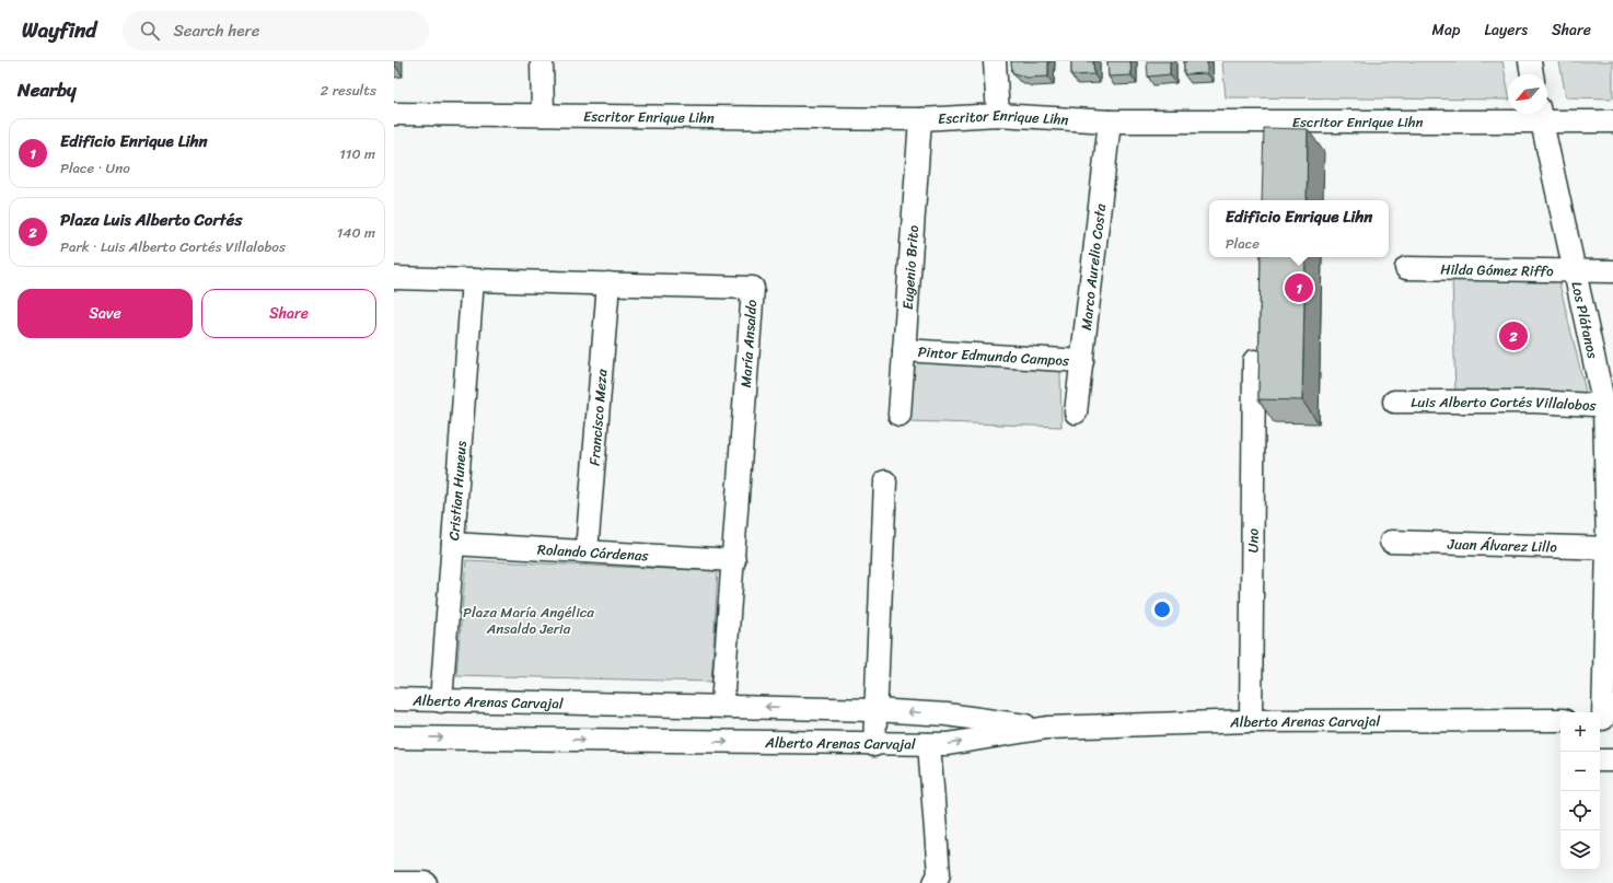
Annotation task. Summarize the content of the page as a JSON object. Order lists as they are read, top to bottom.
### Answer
{
  "streets": {
    "street": [
      "Escritor Enrique Lihn",
      "Eugenio Brito",
      "Marco Aurelio Costa",
      "Hilda Gómez Riffo",
      "Los Plátanos",
      "María Ansaldo",
      "Pintor Edmundo Campos",
      "Luis Alberto Cortés Villalobos",
      "Francisco Meza",
      "Cristian Huneus",
      "Uno",
      "Juan Álvarez Lillo",
      "Rolando Cárdenas",
      "Alberto Arenas Carvajal"
    ]
  },
  "crossings": [
    ["Escritor Enrique Lihn", "Eugenio Brito"],
    ["Escritor Enrique Lihn", "Marco Aurelio Costa"],
    ["Escritor Enrique Lihn", "Los Plátanos"],
    ["Eugenio Brito", "Pintor Edmundo Campos"],
    ["Marco Aurelio Costa", "Pintor Edmundo Campos"],
    ["Hilda Gómez Riffo", "Los Plátanos"],
    ["Los Plátanos", "Luis Alberto Cortés Villalobos"],
    ["Los Plátanos", "Juan Álvarez Lillo"],
    ["María Ansaldo", "Francisco Meza"],
    ["María Ansaldo", "Cristian Huneus"],
    ["María Ansaldo", "Rolando Cárdenas"],
    ["María Ansaldo", "Alberto Arenas Carvajal"],
    ["Francisco Meza", "Rolando Cárdenas"],
    ["Cristian Huneus", "Rolando Cárdenas"],
    ["Cristian Huneus", "Alberto Arenas Carvajal"],
    ["Uno", "Alberto Arenas Carvajal"]
  ],
  "parks": ["Plaza María Angélica Ansaldo Jeria"],
  "north": "bottom left",
  "page": {
    "header": "Wayfind",
    "search": "Search here",
    "nav": ["Map", "Layers", "Share"],
    "heading": ["Nearby", "2 results"],
    "list": [
      {
        "mark": "1",
        "name": "Edificio Enrique Lihn",
        "note": "Place · Uno",
        "value": "110 m"
      },
      {
        "mark": "2",
        "name": "Plaza Luis Alberto Cortés",
        "note": "Park · Luis Alberto Cortés Villalobos",
        "value": "140 m"
      }
    ],
    "popup": ["Edificio Enrique Lihn", "Place"],
    "pins": ["1", "2"],
    "buttons": ["Save", "Share"],
    "map_buttons": ["+", "−"]
  }
}
